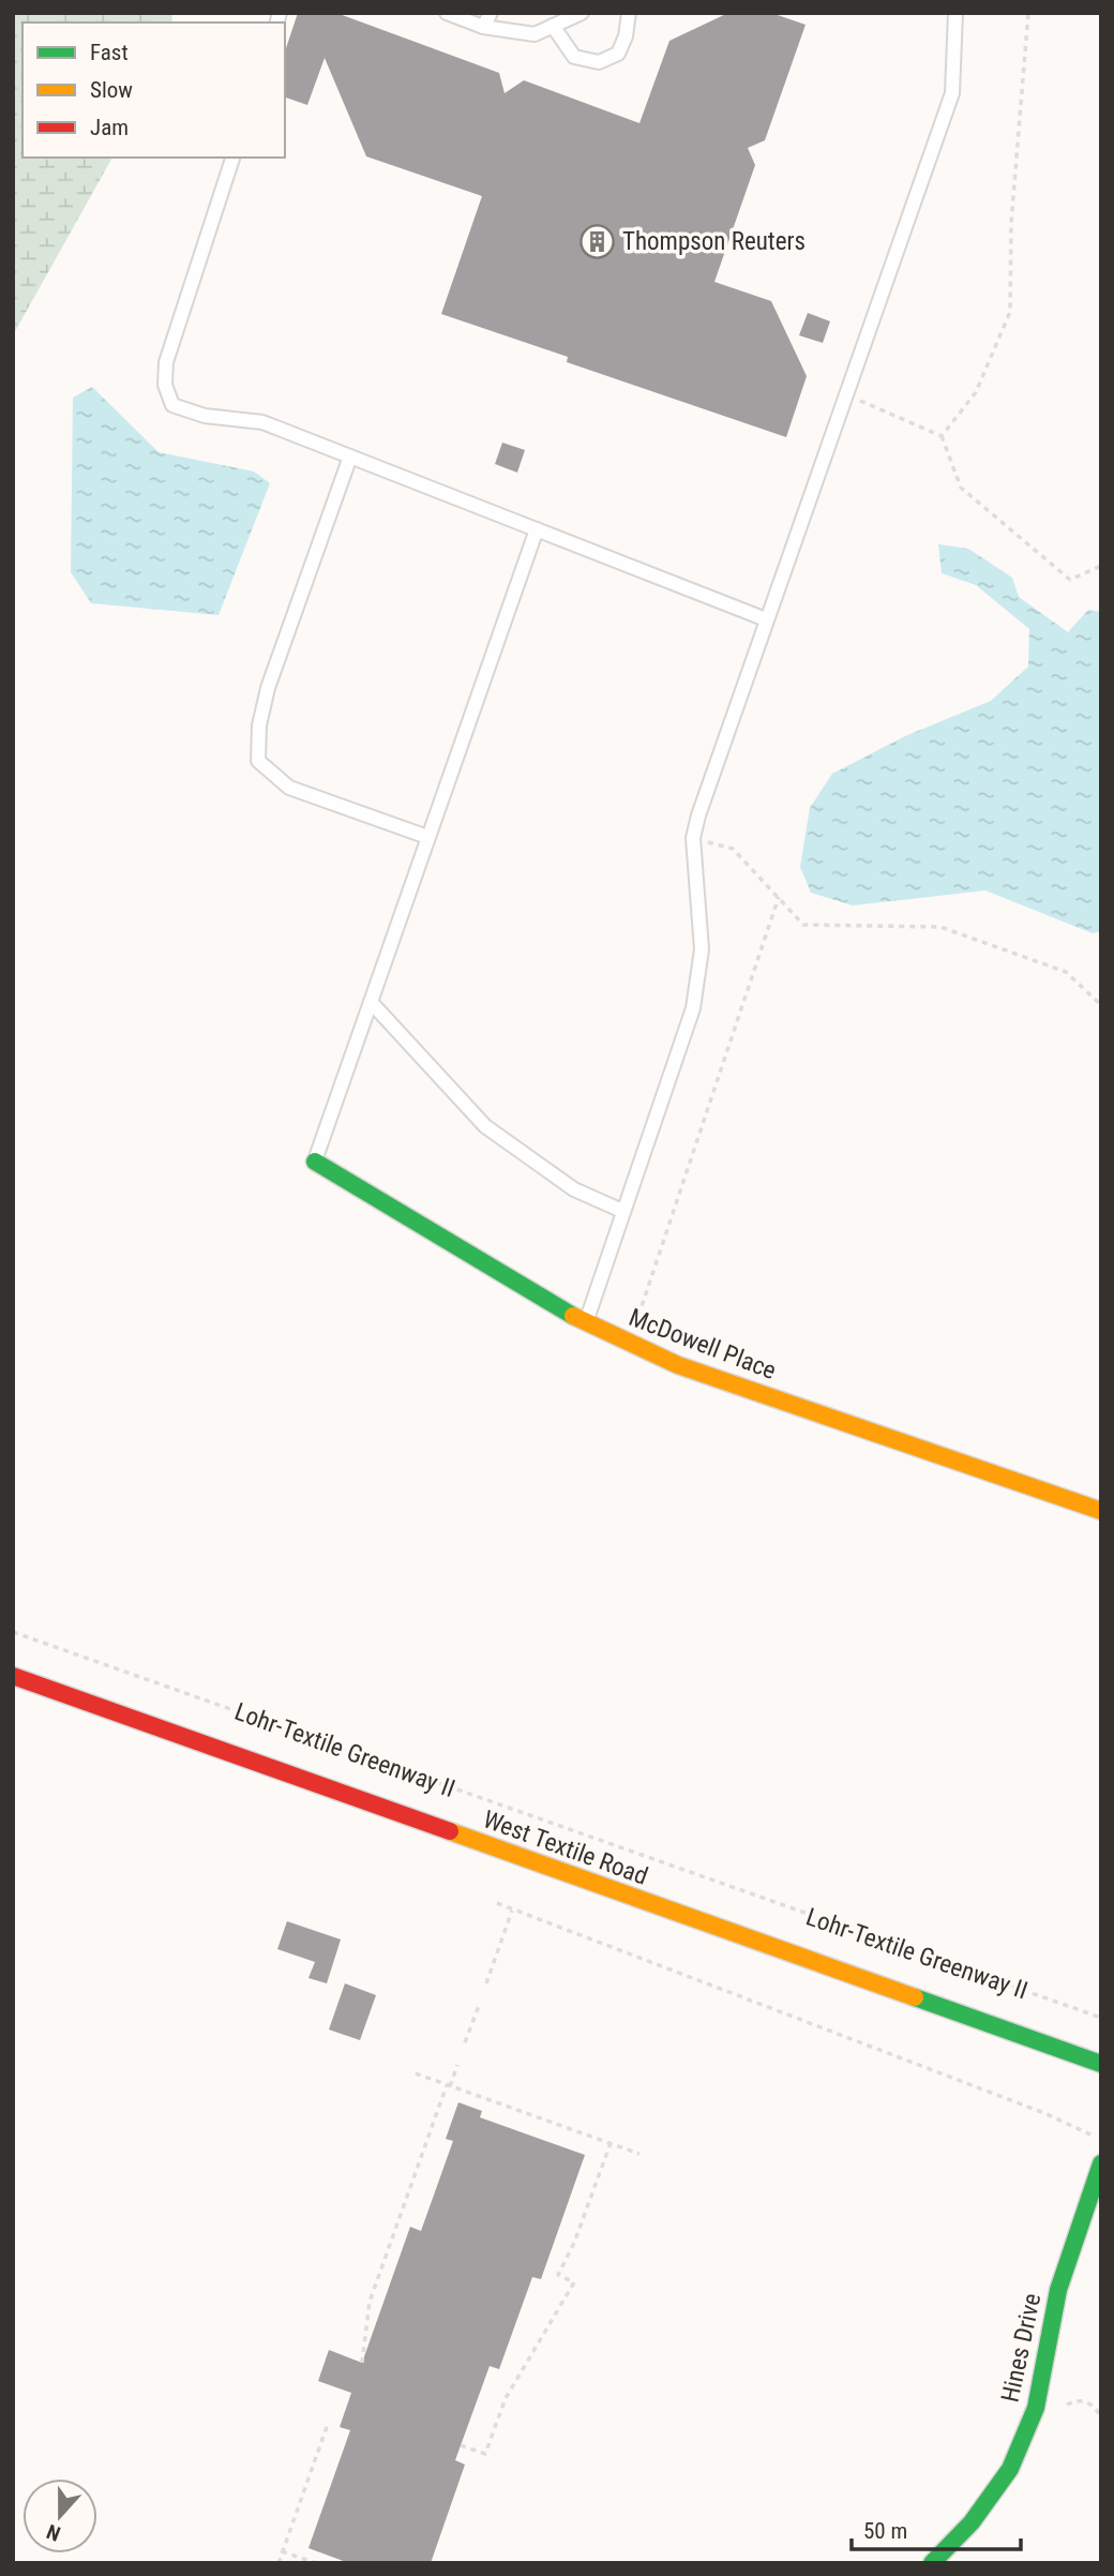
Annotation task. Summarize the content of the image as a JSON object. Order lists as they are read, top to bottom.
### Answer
{
  "streets": {
    "street": ["McDowell Place", "West Textile Road", "Hines Drive"],
    "path": ["Lohr-Textile Greenway II"]
  },
  "places": {
    "building": ["Thompson Reuters"]
  },
  "legend": ["Fast", "Slow", "Jam"],
  "scale_bar": "50 m",
  "north": "bottom"
}
